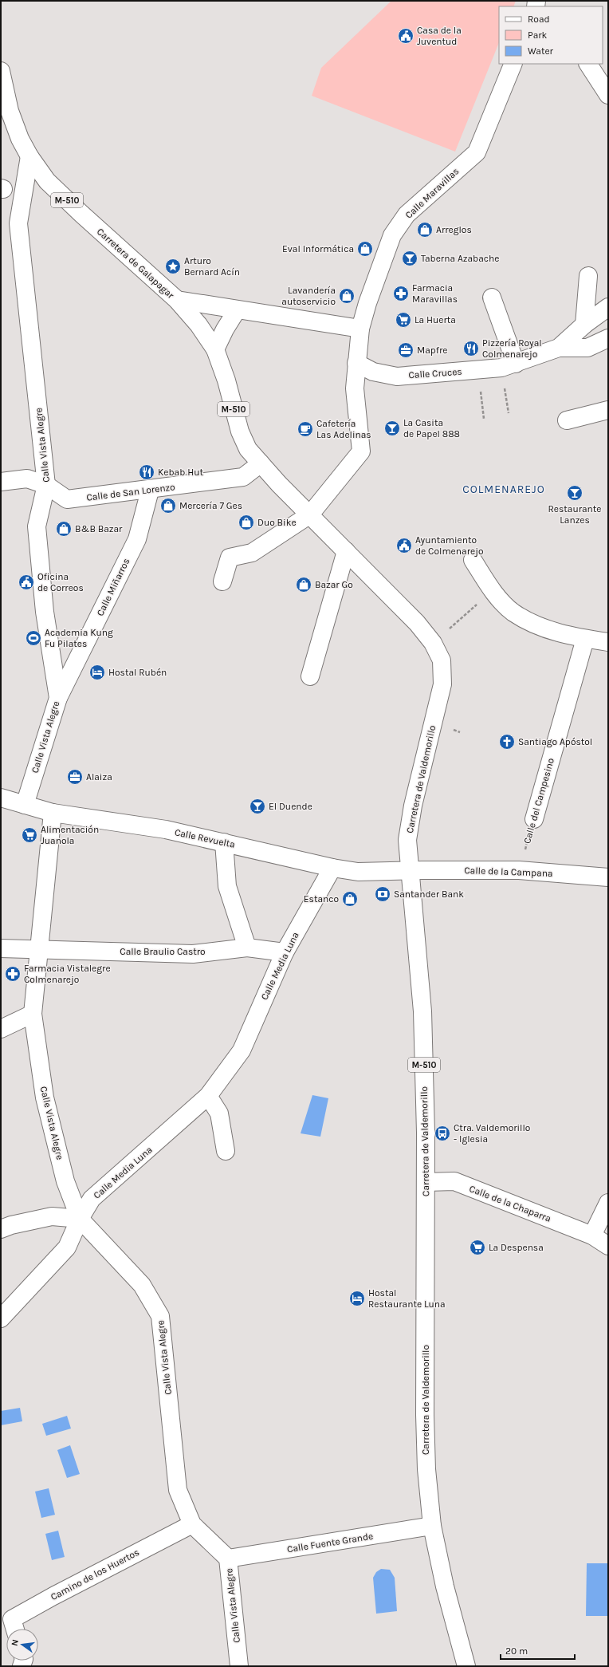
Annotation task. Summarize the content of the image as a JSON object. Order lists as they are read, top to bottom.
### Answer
{
  "streets": {
    "street": [
      "Calle Maravillas",
      "M-510",
      "Carretera de Galapagar",
      "Calle Cruces",
      "Calle Vista Alegre",
      "Calle de San Lorenzo",
      "Calle Miñarros",
      "Carretera de Valdemorillo",
      "Calle del Campesino",
      "Calle Revuelta",
      "Calle de la Campana",
      "Calle Braulio Castro",
      "Calle Media Luna",
      "Calle de la Chaparra",
      "Calle Fuente Grande",
      "Camino de los Huertos"
    ]
  },
  "crossings": [
    ["Calle Maravillas", "Calle Cruces"],
    ["Calle Maravillas", "Carretera de Valdemorillo"],
    ["Carretera de Galapagar", "Calle Vista Alegre"],
    ["Carretera de Galapagar", "Calle de San Lorenzo"],
    ["Carretera de Galapagar", "Carretera de Valdemorillo"],
    ["Calle Vista Alegre", "Calle de San Lorenzo"],
    ["Calle Vista Alegre", "Calle Miñarros"],
    ["Calle Vista Alegre", "Calle Revuelta"],
    ["Calle Vista Alegre", "Calle Braulio Castro"],
    ["Calle Vista Alegre", "Calle Media Luna"],
    ["Calle Vista Alegre", "Calle Fuente Grande"],
    ["Calle Vista Alegre", "Camino de los Huertos"],
    ["Calle de San Lorenzo", "Calle Miñarros"],
    ["Calle de San Lorenzo", "Carretera de Valdemorillo"],
    ["Carretera de Valdemorillo", "Calle Revuelta"],
    ["Carretera de Valdemorillo", "Calle de la Campana"],
    ["Carretera de Valdemorillo", "Calle de la Chaparra"],
    ["Carretera de Valdemorillo", "Calle Fuente Grande"],
    ["Calle del Campesino", "Calle de la Campana"],
    ["Calle Revuelta", "Calle de la Campana"],
    ["Calle Revuelta", "Calle Media Luna"],
    ["Calle Braulio Castro", "Calle Media Luna"]
  ],
  "districts": ["COLMENAREJO"],
  "places": {
    "public building": ["Casa de la Juventud", "Ayuntamiento de Colmenarejo", "Oficina de Correos"],
    "shop": [
      "Arreglos",
      "Eval Informática",
      "Lavandería autoservicio",
      "Mercería 7 Ges",
      "Duo Bike",
      "B&B Bazar",
      "Bazar Go",
      "Estanco"
    ],
    "bar": [
      "Taberna Azabache",
      "La Casita de Papel 888",
      "Restaurante Lanzes",
      "El Duende"
    ],
    "place": ["Arturo Bernard Acín"],
    "pharmacy": ["Farmacia Maravillas", "Farmacia Vistalegre Colmenarejo"],
    "supermarket": ["La Huerta", "Alimentación Juanola", "La Despensa"],
    "restaurant": ["Pizzería Royal Colmenarejo", "Kebab Hut"],
    "office": ["Mapfre", "Alaiza"],
    "cafe": ["Cafetería Las Adelinas"],
    "sports": ["Academia Kung Fu Pilates"],
    "hotel": ["Hostal Rubén", "Hostal Restaurante Luna"],
    "church": ["Santiago Apóstol"],
    "bank": ["Santander Bank"],
    "bus stop": ["Ctra. Valdemorillo - Iglesia"]
  },
  "legend": ["Road", "Park", "Water"],
  "scale_bar": "20 m",
  "north": "left"
}
